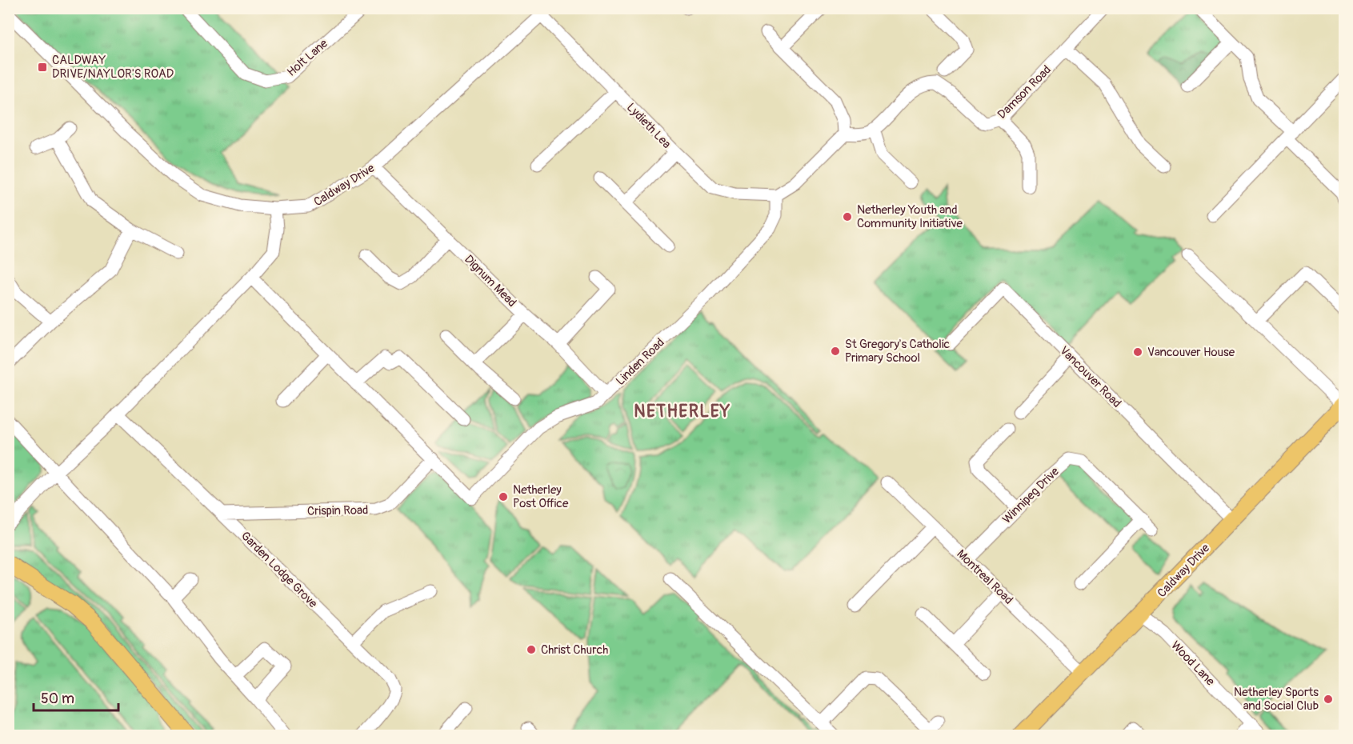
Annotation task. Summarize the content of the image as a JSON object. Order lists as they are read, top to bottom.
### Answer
{
  "streets": {
    "main road": ["Caldway Drive"],
    "street": [
      "Holt Lane",
      "Damson Road",
      "Lydieth Lea",
      "Dignum Mead",
      "Linden Road",
      "Vancouver Road",
      "Winnipeg Drive",
      "Crispin Road",
      "Garden Lodge Grove",
      "Montreal Road",
      "Wood Lane"
    ]
  },
  "crossings": [
    ["Lydieth Lea", "Caldway Drive"],
    ["Lydieth Lea", "Linden Road"],
    ["Caldway Drive", "Dignum Mead"],
    ["Caldway Drive", "Vancouver Road"],
    ["Caldway Drive", "Montreal Road"],
    ["Caldway Drive", "Wood Lane"],
    ["Dignum Mead", "Linden Road"],
    ["Linden Road", "Crispin Road"],
    ["Winnipeg Drive", "Montreal Road"],
    ["Crispin Road", "Garden Lodge Grove"]
  ],
  "districts": ["NETHERLEY"],
  "places": {
    "transit": ["CALDWAY DRIVE/NAYLOR'S ROAD"],
    "other": [
      "Netherley Youth and Community Initiative",
      "St Gregory's Catholic Primary School",
      "Vancouver House",
      "Netherley Post Office",
      "Christ Church",
      "Netherley Sports and Social Club"
    ]
  },
  "scale_bar": "50 m"
}
